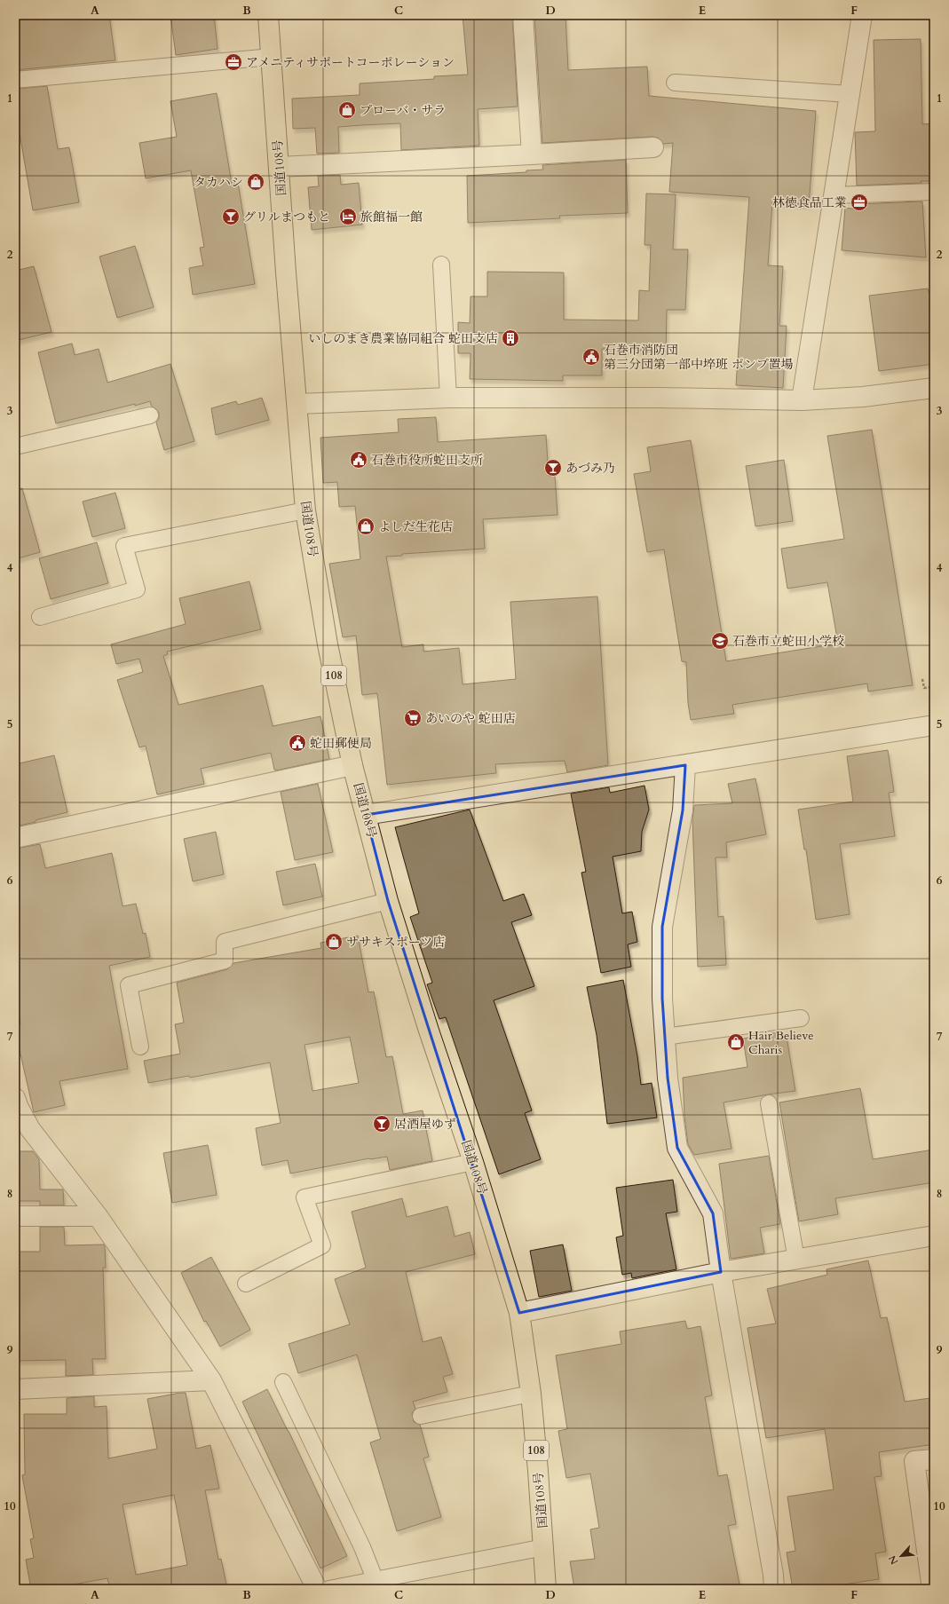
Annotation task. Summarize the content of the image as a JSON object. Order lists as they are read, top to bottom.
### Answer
{
  "streets": {
    "highway": ["国道108号", "108"]
  },
  "places": {
    "office": ["アメニティサポートコーポレーション", "林徳食品工業"],
    "shop": [
      "プローバ・サラ",
      "タカハシ",
      "よしだ生花店",
      "ササキスポーツ店",
      "Hair Believe Charis"
    ],
    "bar": ["グリルまつもと", "あづみ乃", "居酒屋ゆず"],
    "hotel": ["旅館福一館"],
    "building": ["いしのまき農業協同組合 蛇田支店"],
    "public building": ["石巻市消防団 第三分団第一部中埣班 ポンプ置場", "石巻市役所蛇田支所", "蛇田郵便局"],
    "school or university": ["石巻市立蛇田小学校"],
    "supermarket": ["あいのや 蛇田店"]
  },
  "north": "bottom left",
  "grid": {
    "columns": [
      "A",
      "B",
      "C",
      "D",
      "E",
      "F"
    ],
    "rows": [
      "1",
      "2",
      "3",
      "4",
      "5",
      "6",
      "7",
      "8",
      "9",
      "10"
    ]
  }
}
